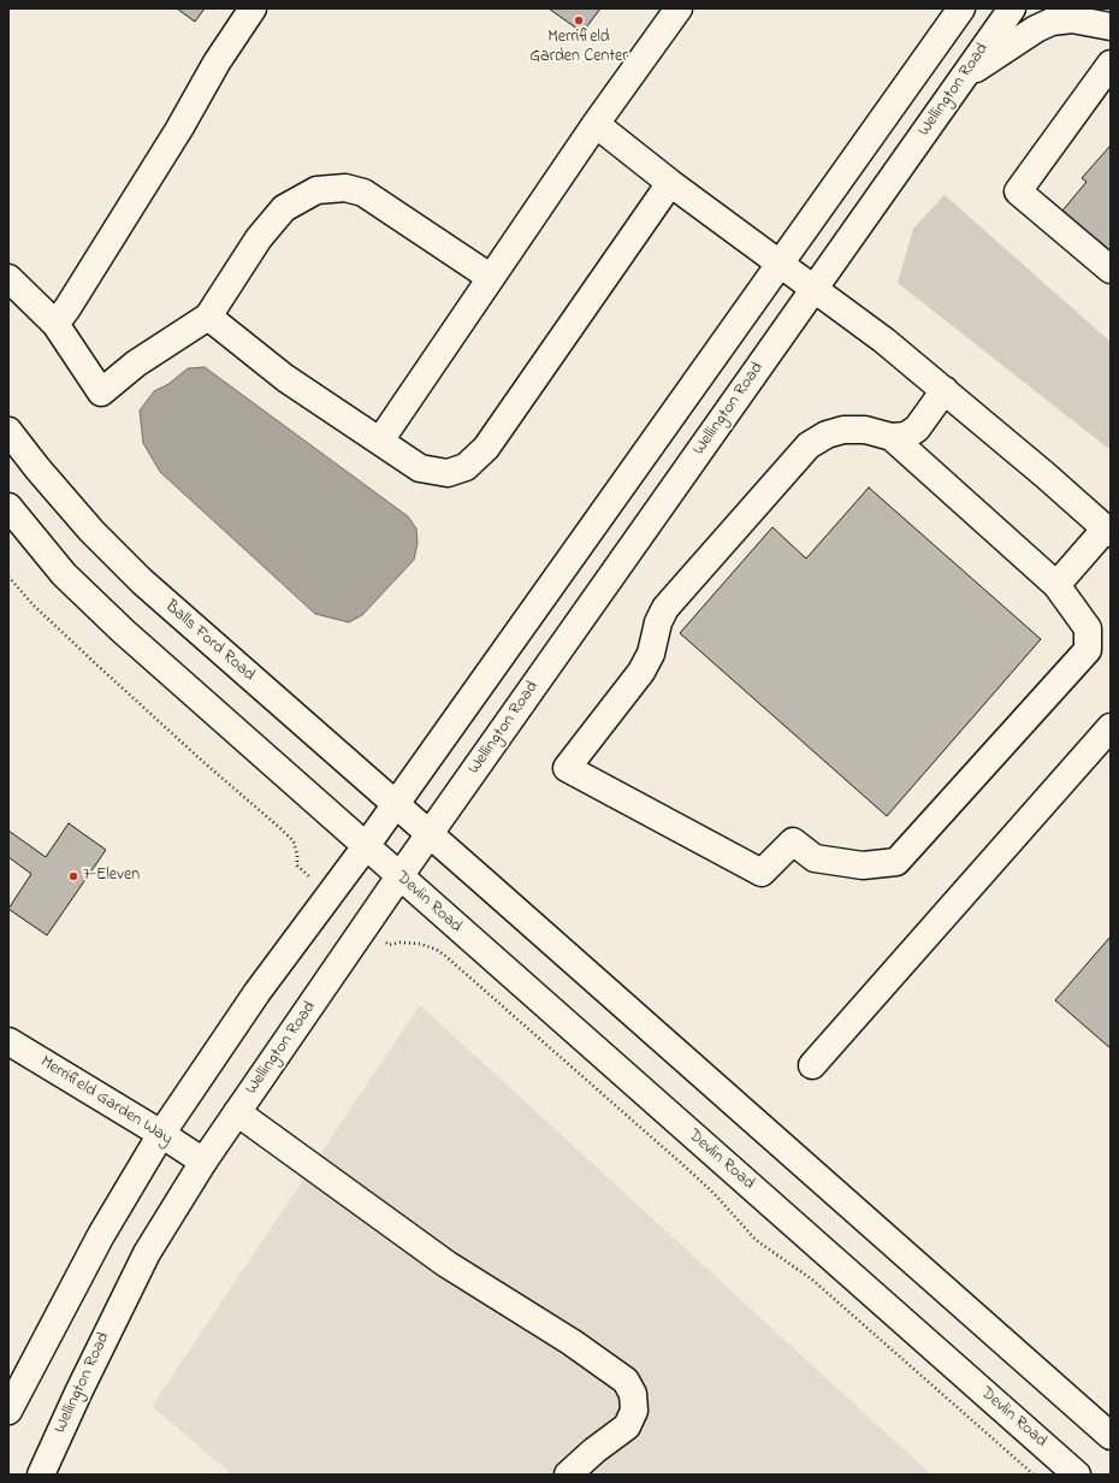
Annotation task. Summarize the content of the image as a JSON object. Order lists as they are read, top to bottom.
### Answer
{
  "streets": {
    "main road": [
      "Wellington Road",
      "Balls Ford Road",
      "Devlin Road",
      "Merrifield Garden Way"
    ]
  },
  "crossings": [
    ["Wellington Road", "Balls Ford Road"],
    ["Wellington Road", "Devlin Road"],
    ["Wellington Road", "Merrifield Garden Way"]
  ],
  "places": ["Merrifield Garden Center", "7-Eleven"]
}
